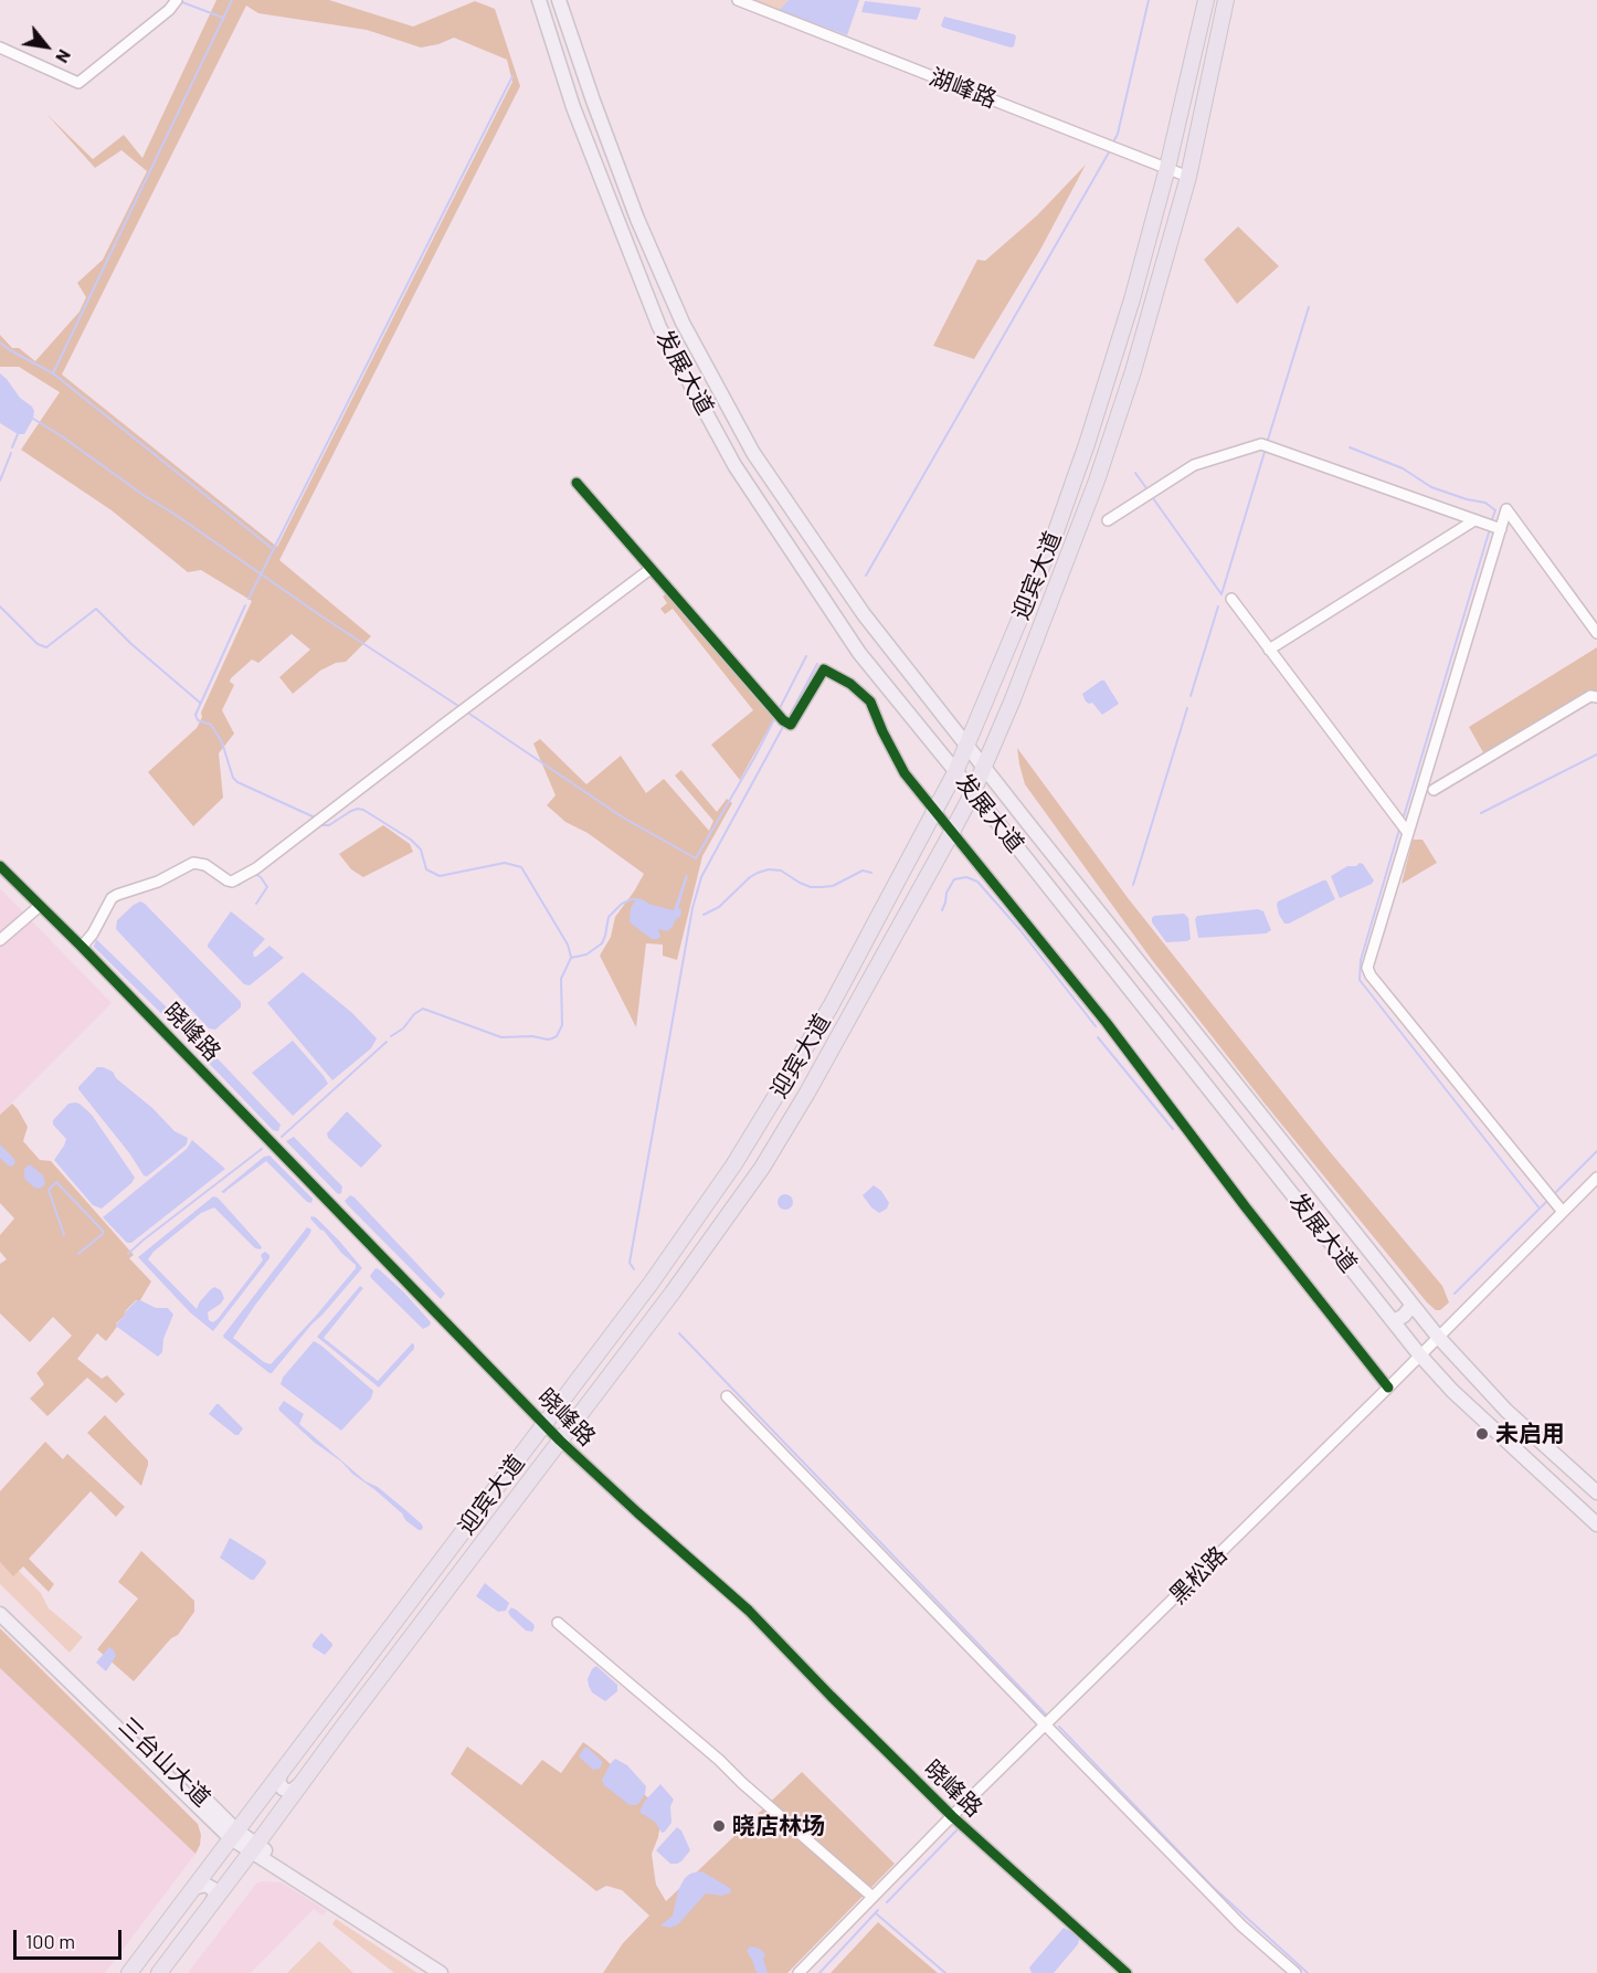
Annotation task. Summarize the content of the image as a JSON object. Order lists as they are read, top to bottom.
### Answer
{
  "streets": {
    "highway": ["迎宾大道"],
    "main road": ["发展大道", "三台山大道"],
    "street": ["湖峰路", "晓峰路", "黑松路"]
  },
  "crossings": [
    ["湖峰路", "迎宾大道"],
    ["发展大道", "迎宾大道"],
    ["发展大道", "黑松路"],
    ["迎宾大道", "晓峰路"],
    ["迎宾大道", "三台山大道"],
    ["晓峰路", "黑松路"]
  ],
  "places": ["未启用", "晓店林场"],
  "scale_bar": "100 m",
  "north": "bottom right"
}
